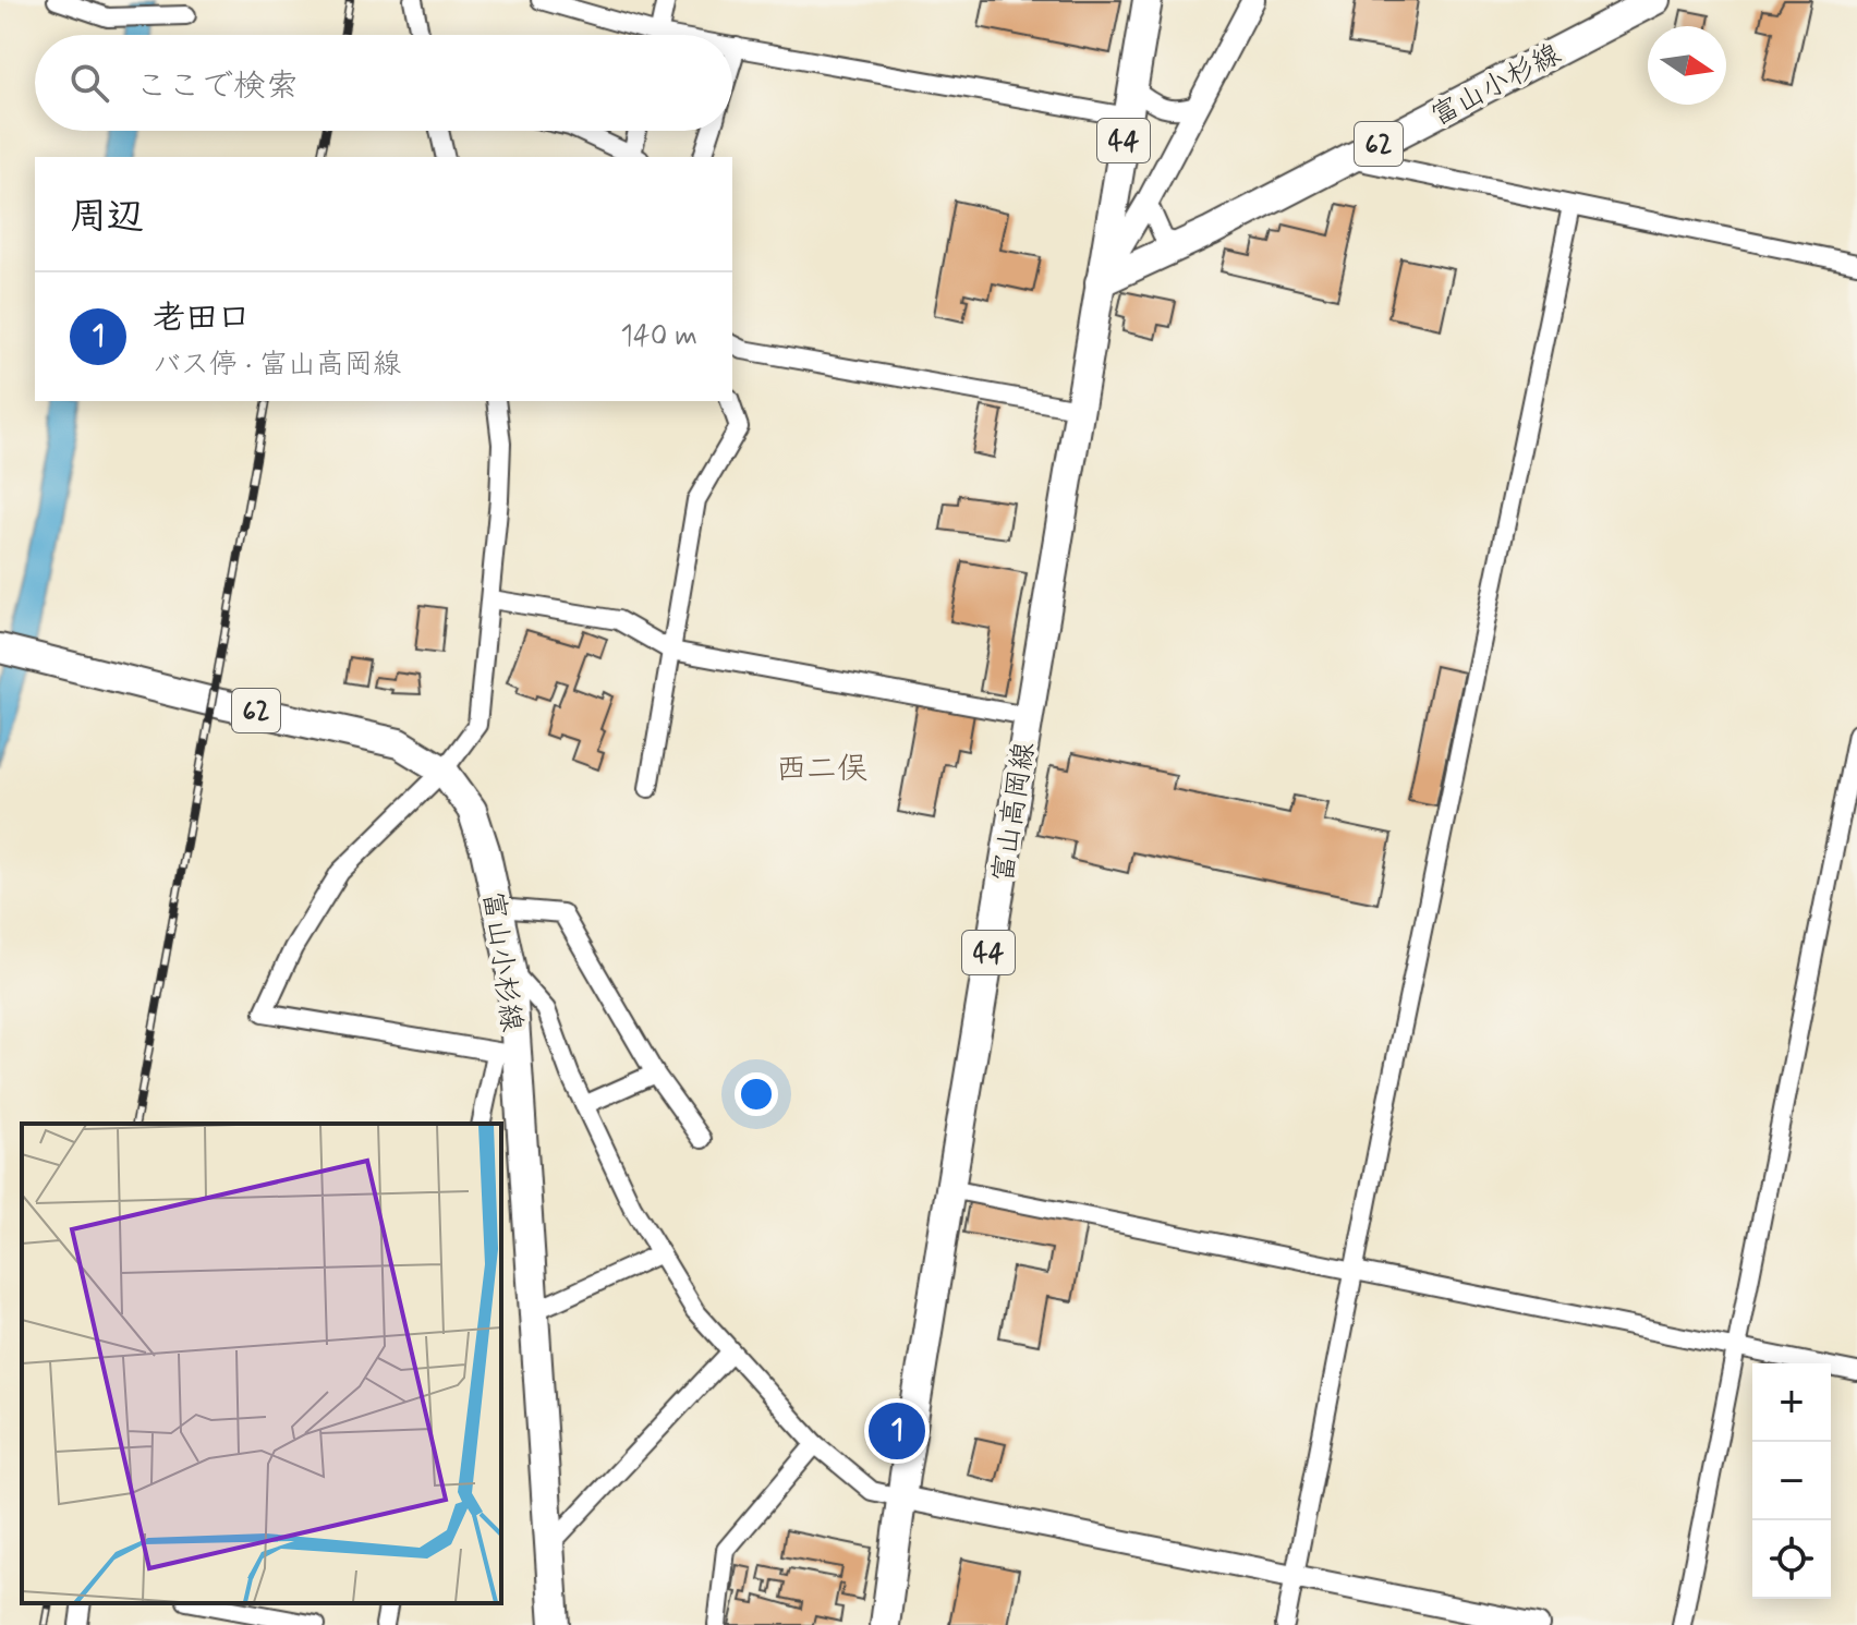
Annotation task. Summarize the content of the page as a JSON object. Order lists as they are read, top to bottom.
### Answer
{
  "streets": {
    "main road": [
      "富山小杉線",
      "44",
      "62",
      "富山高岡線"
    ]
  },
  "crossings": [
    ["富山小杉線", "富山高岡線"]
  ],
  "districts": ["西二俣"],
  "north": "right",
  "page": {
    "search": "ここで検索",
    "heading": "周辺",
    "list": [
      {
        "mark": "1",
        "name": "老田口",
        "note": "バス停 · 富山高岡線",
        "value": "140 m"
      }
    ],
    "map_buttons": ["+", "−"],
    "pins": "1"
  }
}
